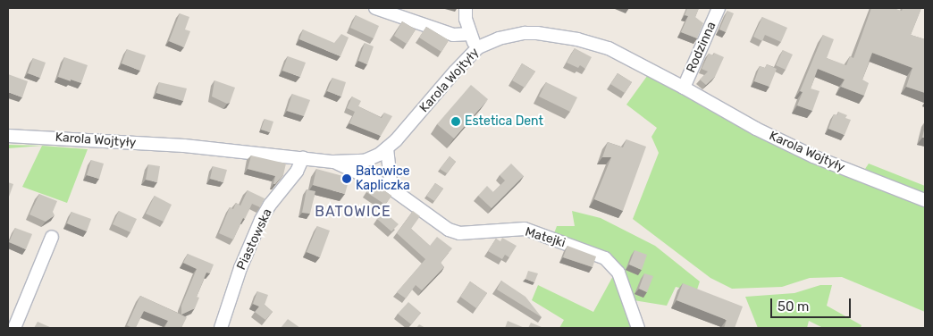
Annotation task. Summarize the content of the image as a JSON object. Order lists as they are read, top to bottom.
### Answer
{
  "streets": {
    "street": [
      "Rodzinna",
      "Karola Wojtyły",
      "Matejki",
      "Piastowska"
    ]
  },
  "crossings": [
    ["Rodzinna", "Karola Wojtyły"],
    ["Karola Wojtyły", "Matejki"],
    ["Karola Wojtyły", "Piastowska"]
  ],
  "districts": ["BATOWICE"],
  "places": ["Estetica Dent", "Batowice Kapliczka"],
  "scale_bar": "50 m"
}
